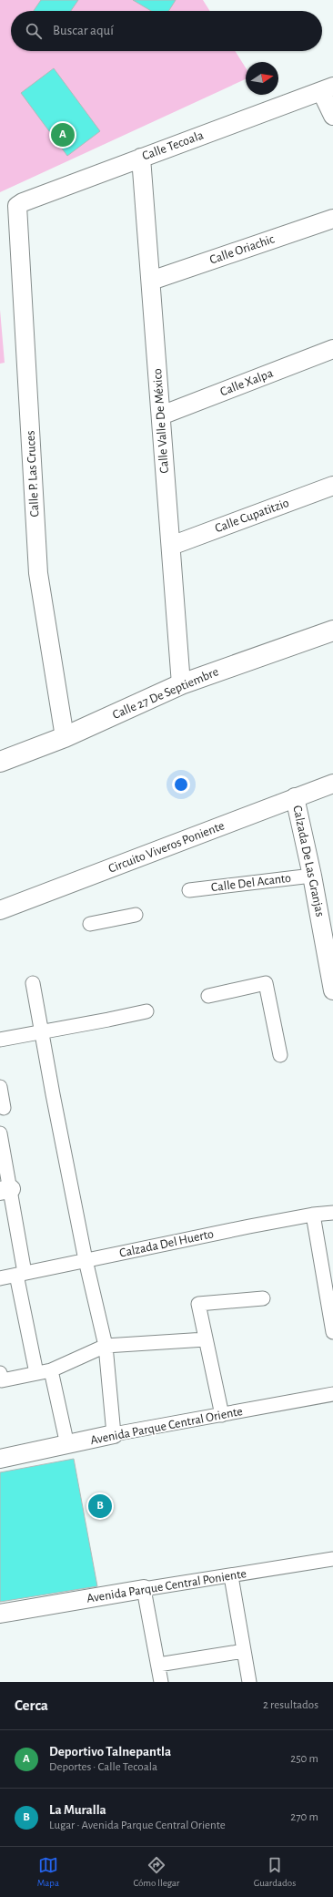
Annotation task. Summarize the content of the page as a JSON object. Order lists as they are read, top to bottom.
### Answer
{
  "streets": {
    "street": [
      "Calle Tecoala",
      "Calle Oriachic",
      "Calle Xalpa",
      "Calle Valle De México",
      "Calle P. Las Cruces",
      "Calle Cupatitzio",
      "Calle 27 De Septiembre",
      "Circuito Viveros Poniente",
      "Calzada De Las Granjas",
      "Calle Del Acanto",
      "Calzada Del Huerto",
      "Avenida Parque Central Oriente",
      "Avenida Parque Central Poniente"
    ]
  },
  "crossings": [
    ["Calle Tecoala", "Calle Valle De México"],
    ["Calle Tecoala", "Calle P. Las Cruces"],
    ["Calle Oriachic", "Calle Valle De México"],
    ["Calle Xalpa", "Calle Valle De México"],
    ["Calle Valle De México", "Calle Cupatitzio"],
    ["Calle Valle De México", "Calle 27 De Septiembre"],
    ["Calle P. Las Cruces", "Calle 27 De Septiembre"],
    ["Circuito Viveros Poniente", "Calzada De Las Granjas"],
    ["Calzada De Las Granjas", "Calle Del Acanto"]
  ],
  "north": "right",
  "page": {
    "search": "Buscar aquí",
    "pins": ["A", "B"],
    "heading": ["Cerca", "2 resultados"],
    "list": [
      {
        "mark": "A",
        "name": "Deportivo Talnepantla",
        "note": "Deportes · Calle Tecoala",
        "value": "250 m"
      },
      {
        "mark": "B",
        "name": "La Muralla",
        "note": "Lugar · Avenida Parque Central Oriente",
        "value": "270 m"
      }
    ],
    "nav": ["Mapa", "Cómo llegar", "Guardados"]
  }
}
